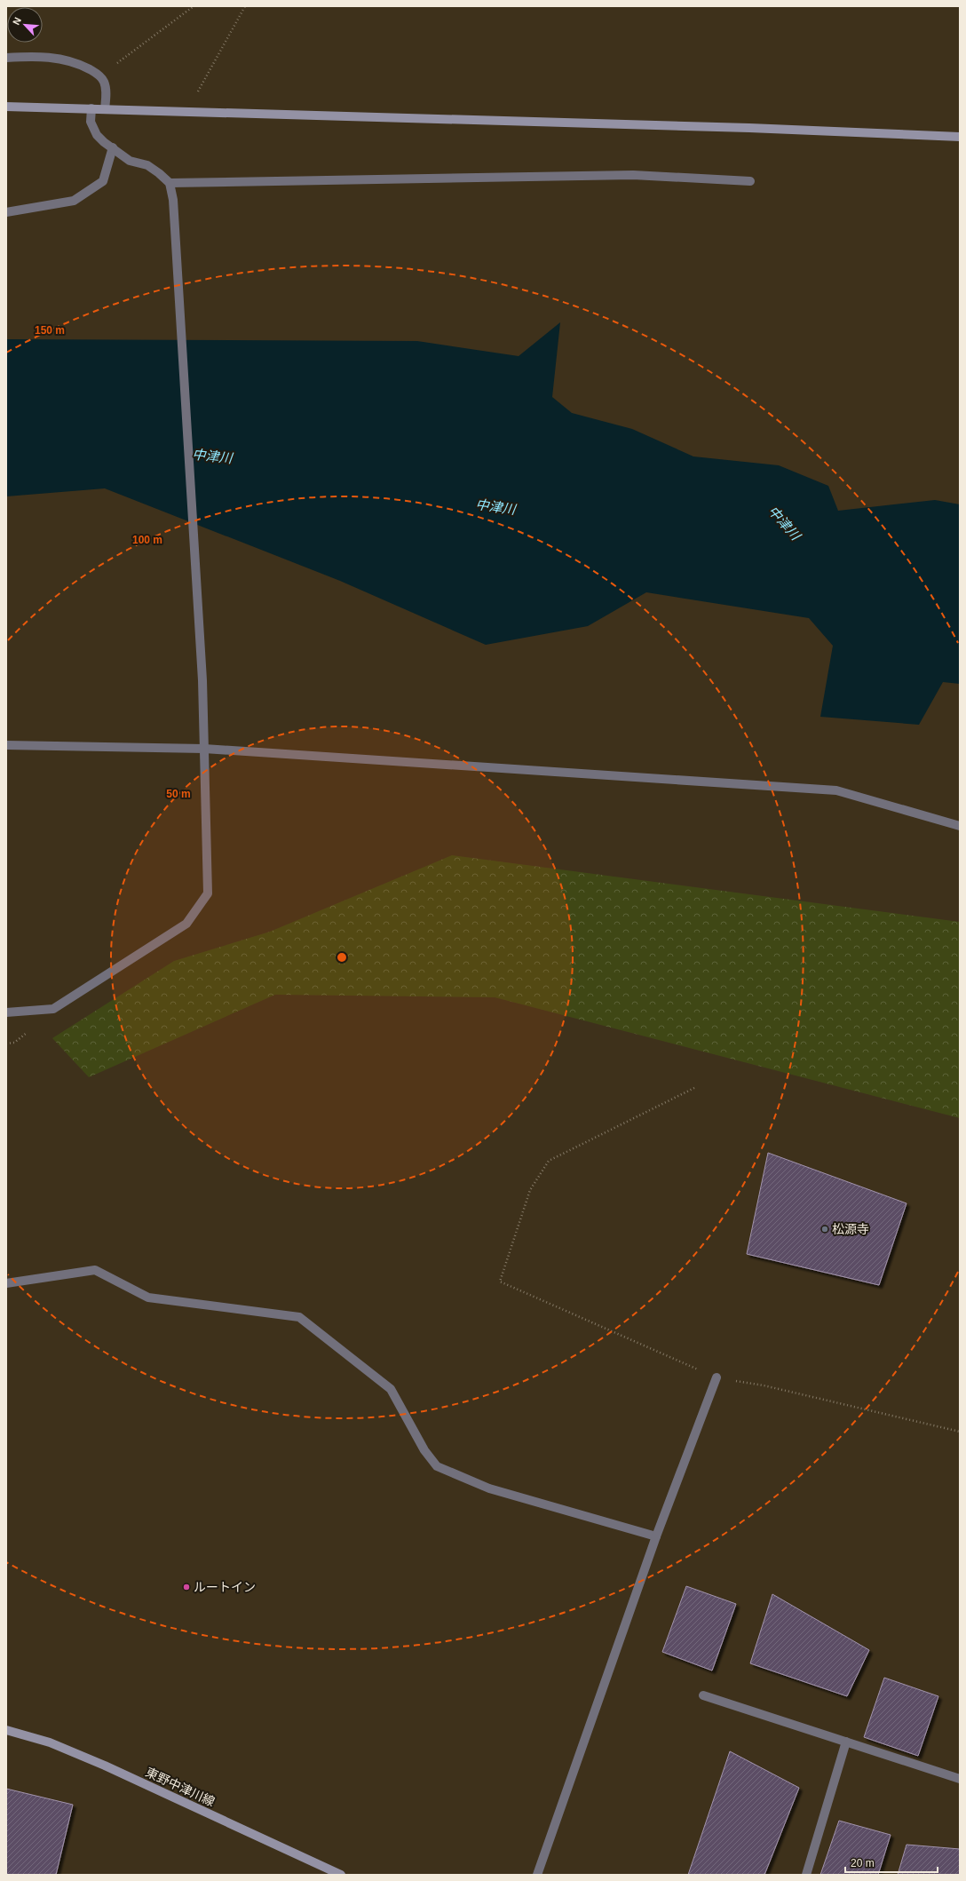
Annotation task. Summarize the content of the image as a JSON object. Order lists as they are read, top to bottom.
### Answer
{
  "streets": {
    "street": ["東野中津川線"]
  },
  "water": ["中津川"],
  "places": ["松源寺", "ルートイン"],
  "scale_bar": "20 m",
  "north": "top left",
  "rings": ["150 m", "100 m", "50 m"]
}
